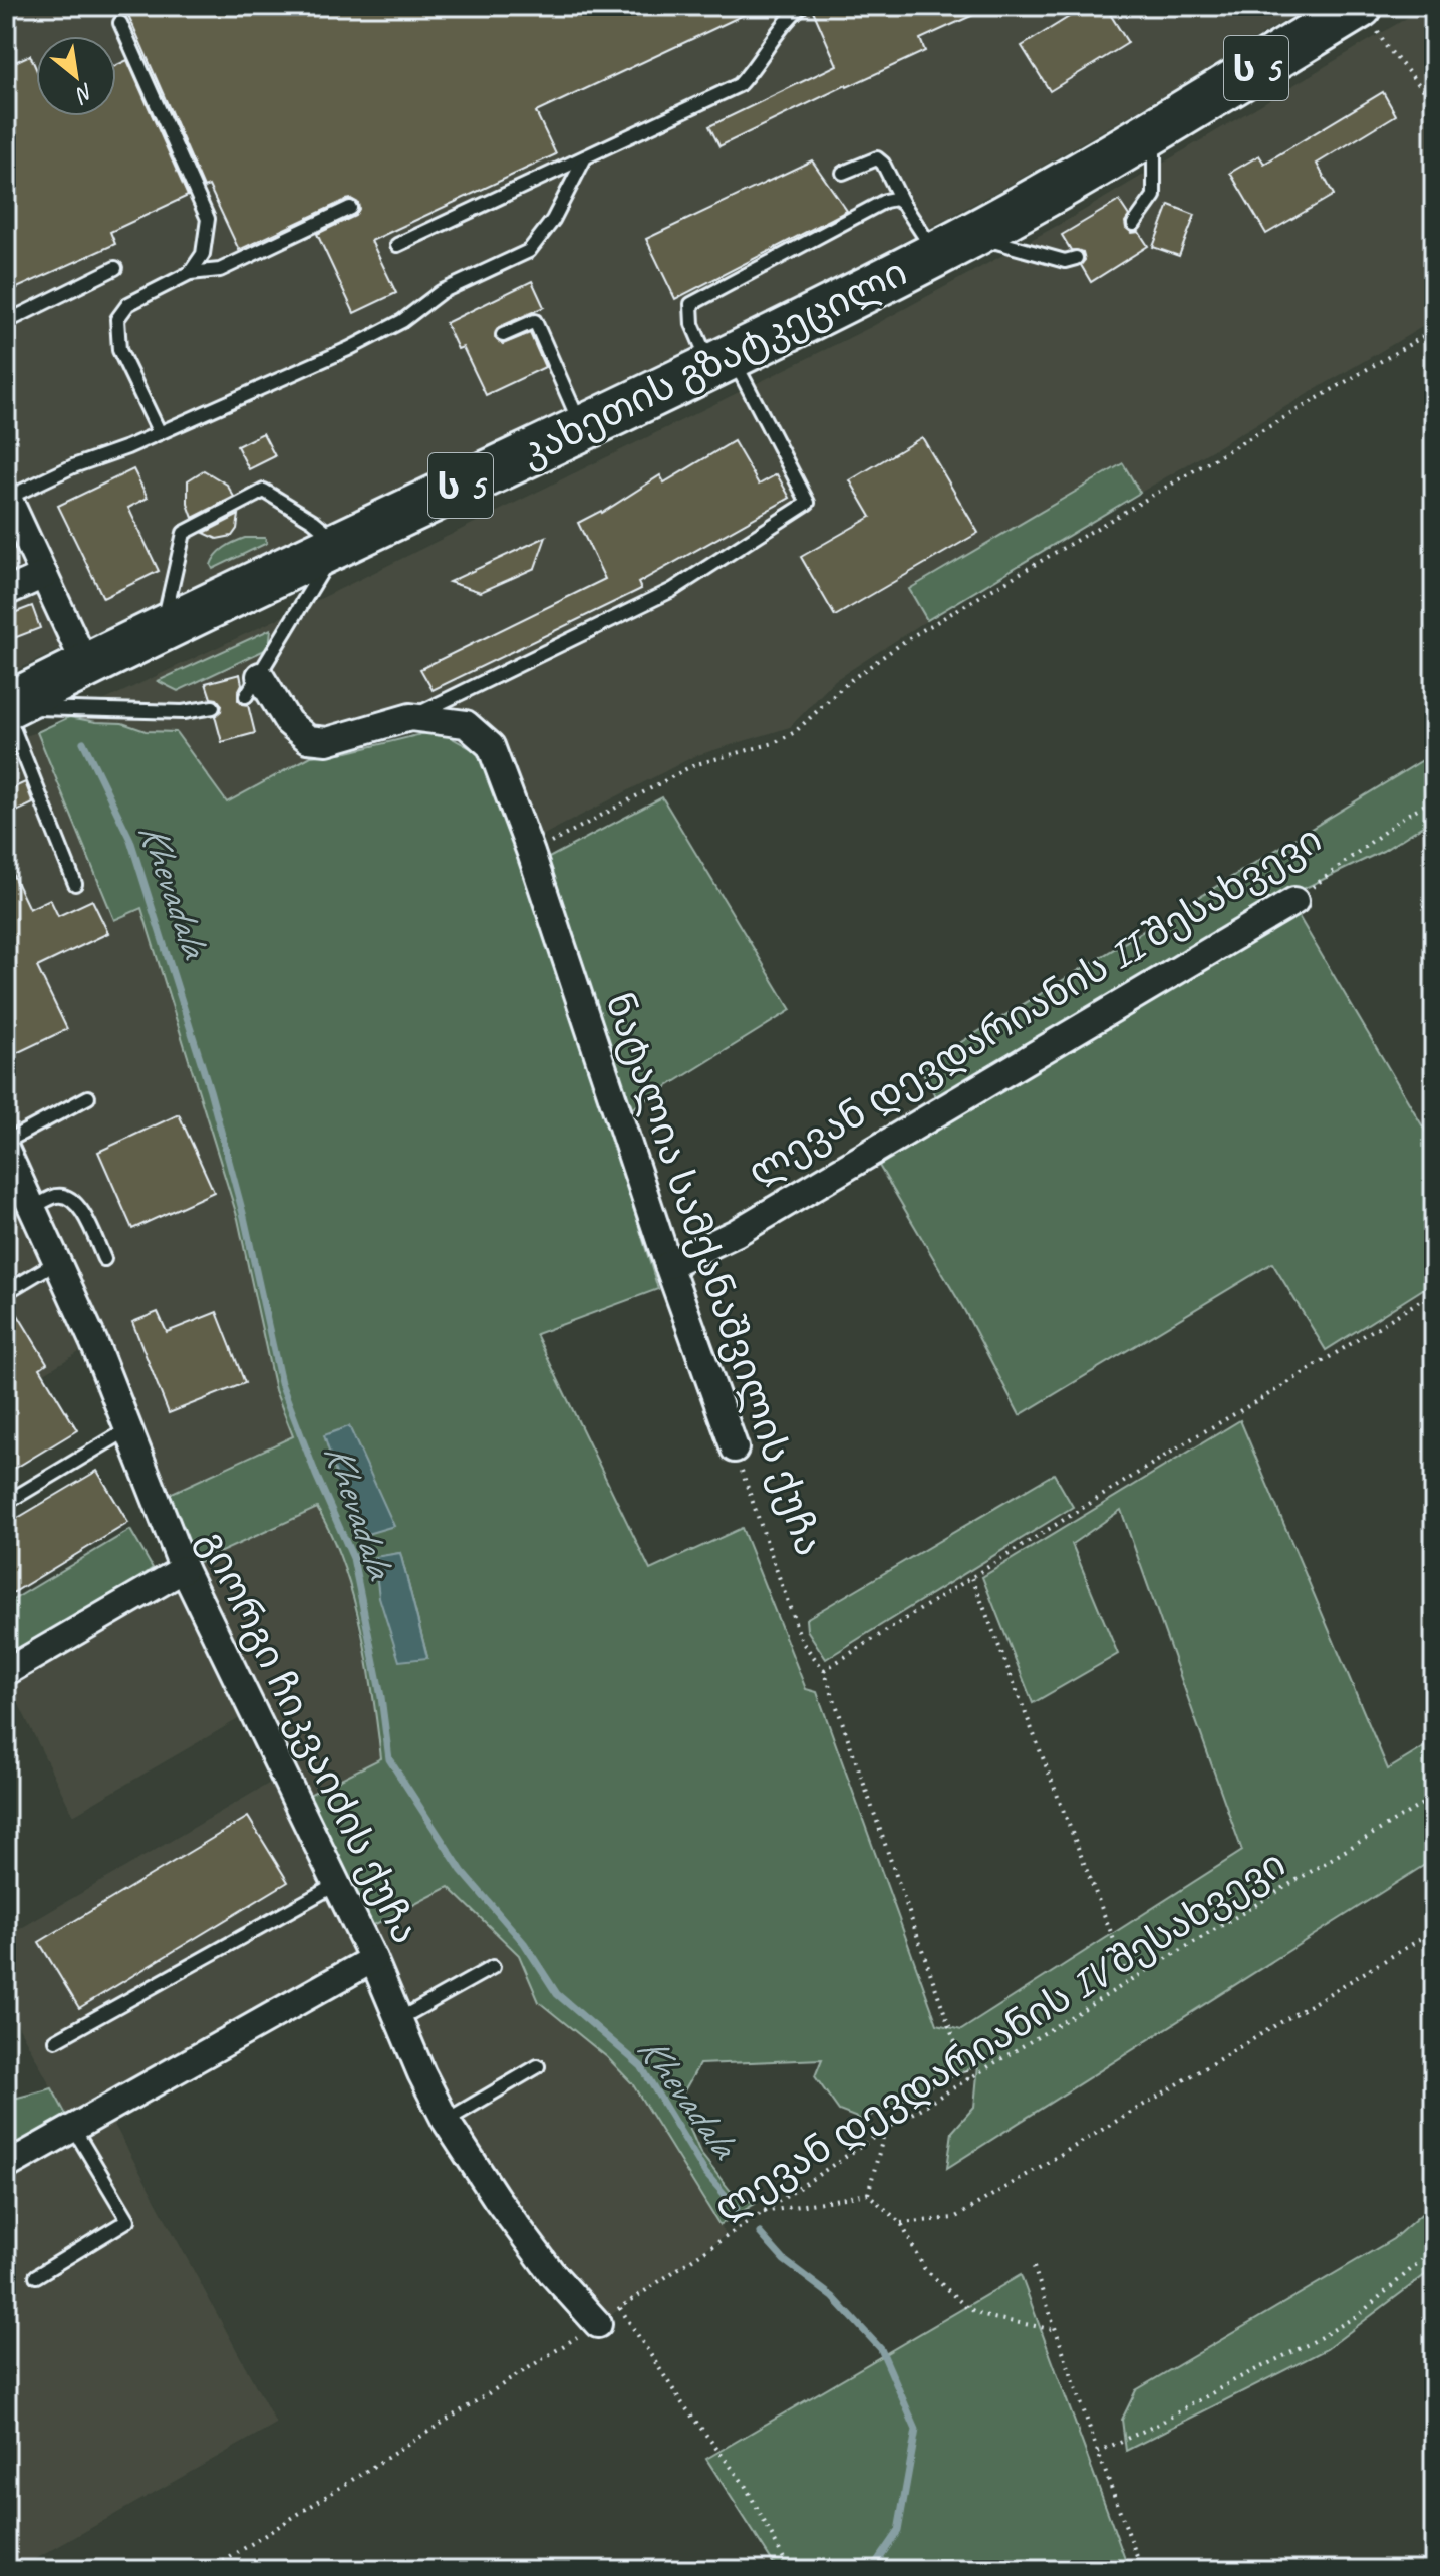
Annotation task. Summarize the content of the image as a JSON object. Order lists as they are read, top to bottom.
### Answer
{
  "streets": {
    "highway": ["ს 5", "კახეთის გზატკეცილი"],
    "street": ["ლევან დევდარიანის II შესახვევი", "ნატალია სამქანაშვილის ქუჩა", "გიორგი ჩიკვაიძის ქუჩა"],
    "path": ["ლევან დევდარიანის IV შესახვევი"]
  },
  "crossings": [
    ["კახეთის გზატკეცილი", "ნატალია სამქანაშვილის ქუჩა"],
    ["ლევან დევდარიანის II შესახვევი", "ნატალია სამქანაშვილის ქუჩა"],
    ["ნატალია სამქანაშვილის ქუჩა", "ლევან დევდარიანის IV შესახვევი"],
    ["გიორგი ჩიკვაიძის ქუჩა", "ლევან დევდარიანის IV შესახვევი"]
  ],
  "water": ["Khevadala"],
  "north": "bottom right"
}
